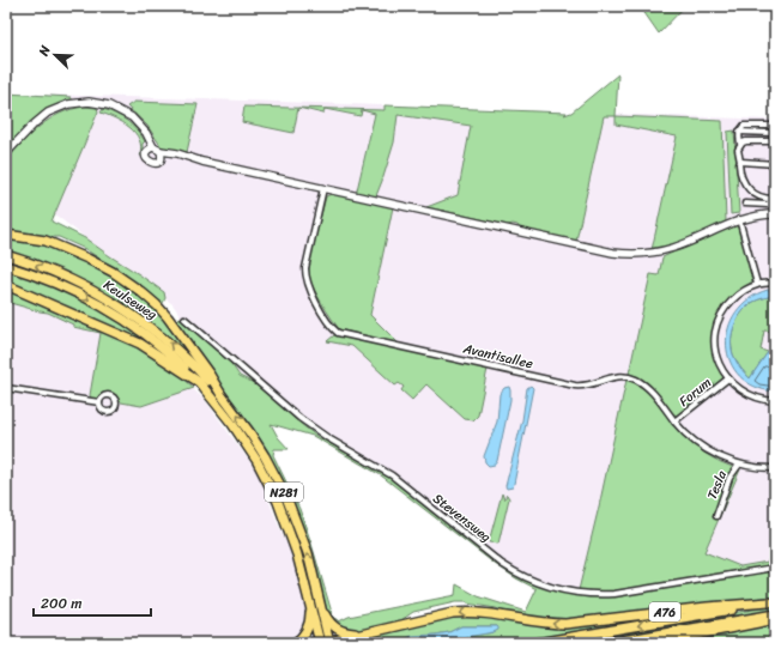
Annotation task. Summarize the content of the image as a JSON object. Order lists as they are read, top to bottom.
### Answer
{
  "streets": {
    "highway": ["Keulseweg", "N281", "A76"],
    "street": [
      "Avantisallee",
      "Forum",
      "Tesla",
      "Stevensweg"
    ]
  },
  "crossings": [
    ["Keulseweg", "N281"],
    ["Avantisallee", "Forum"],
    ["Avantisallee", "Tesla"],
    ["N281", "A76"]
  ],
  "scale_bar": "200 m",
  "north": "top left"
}
